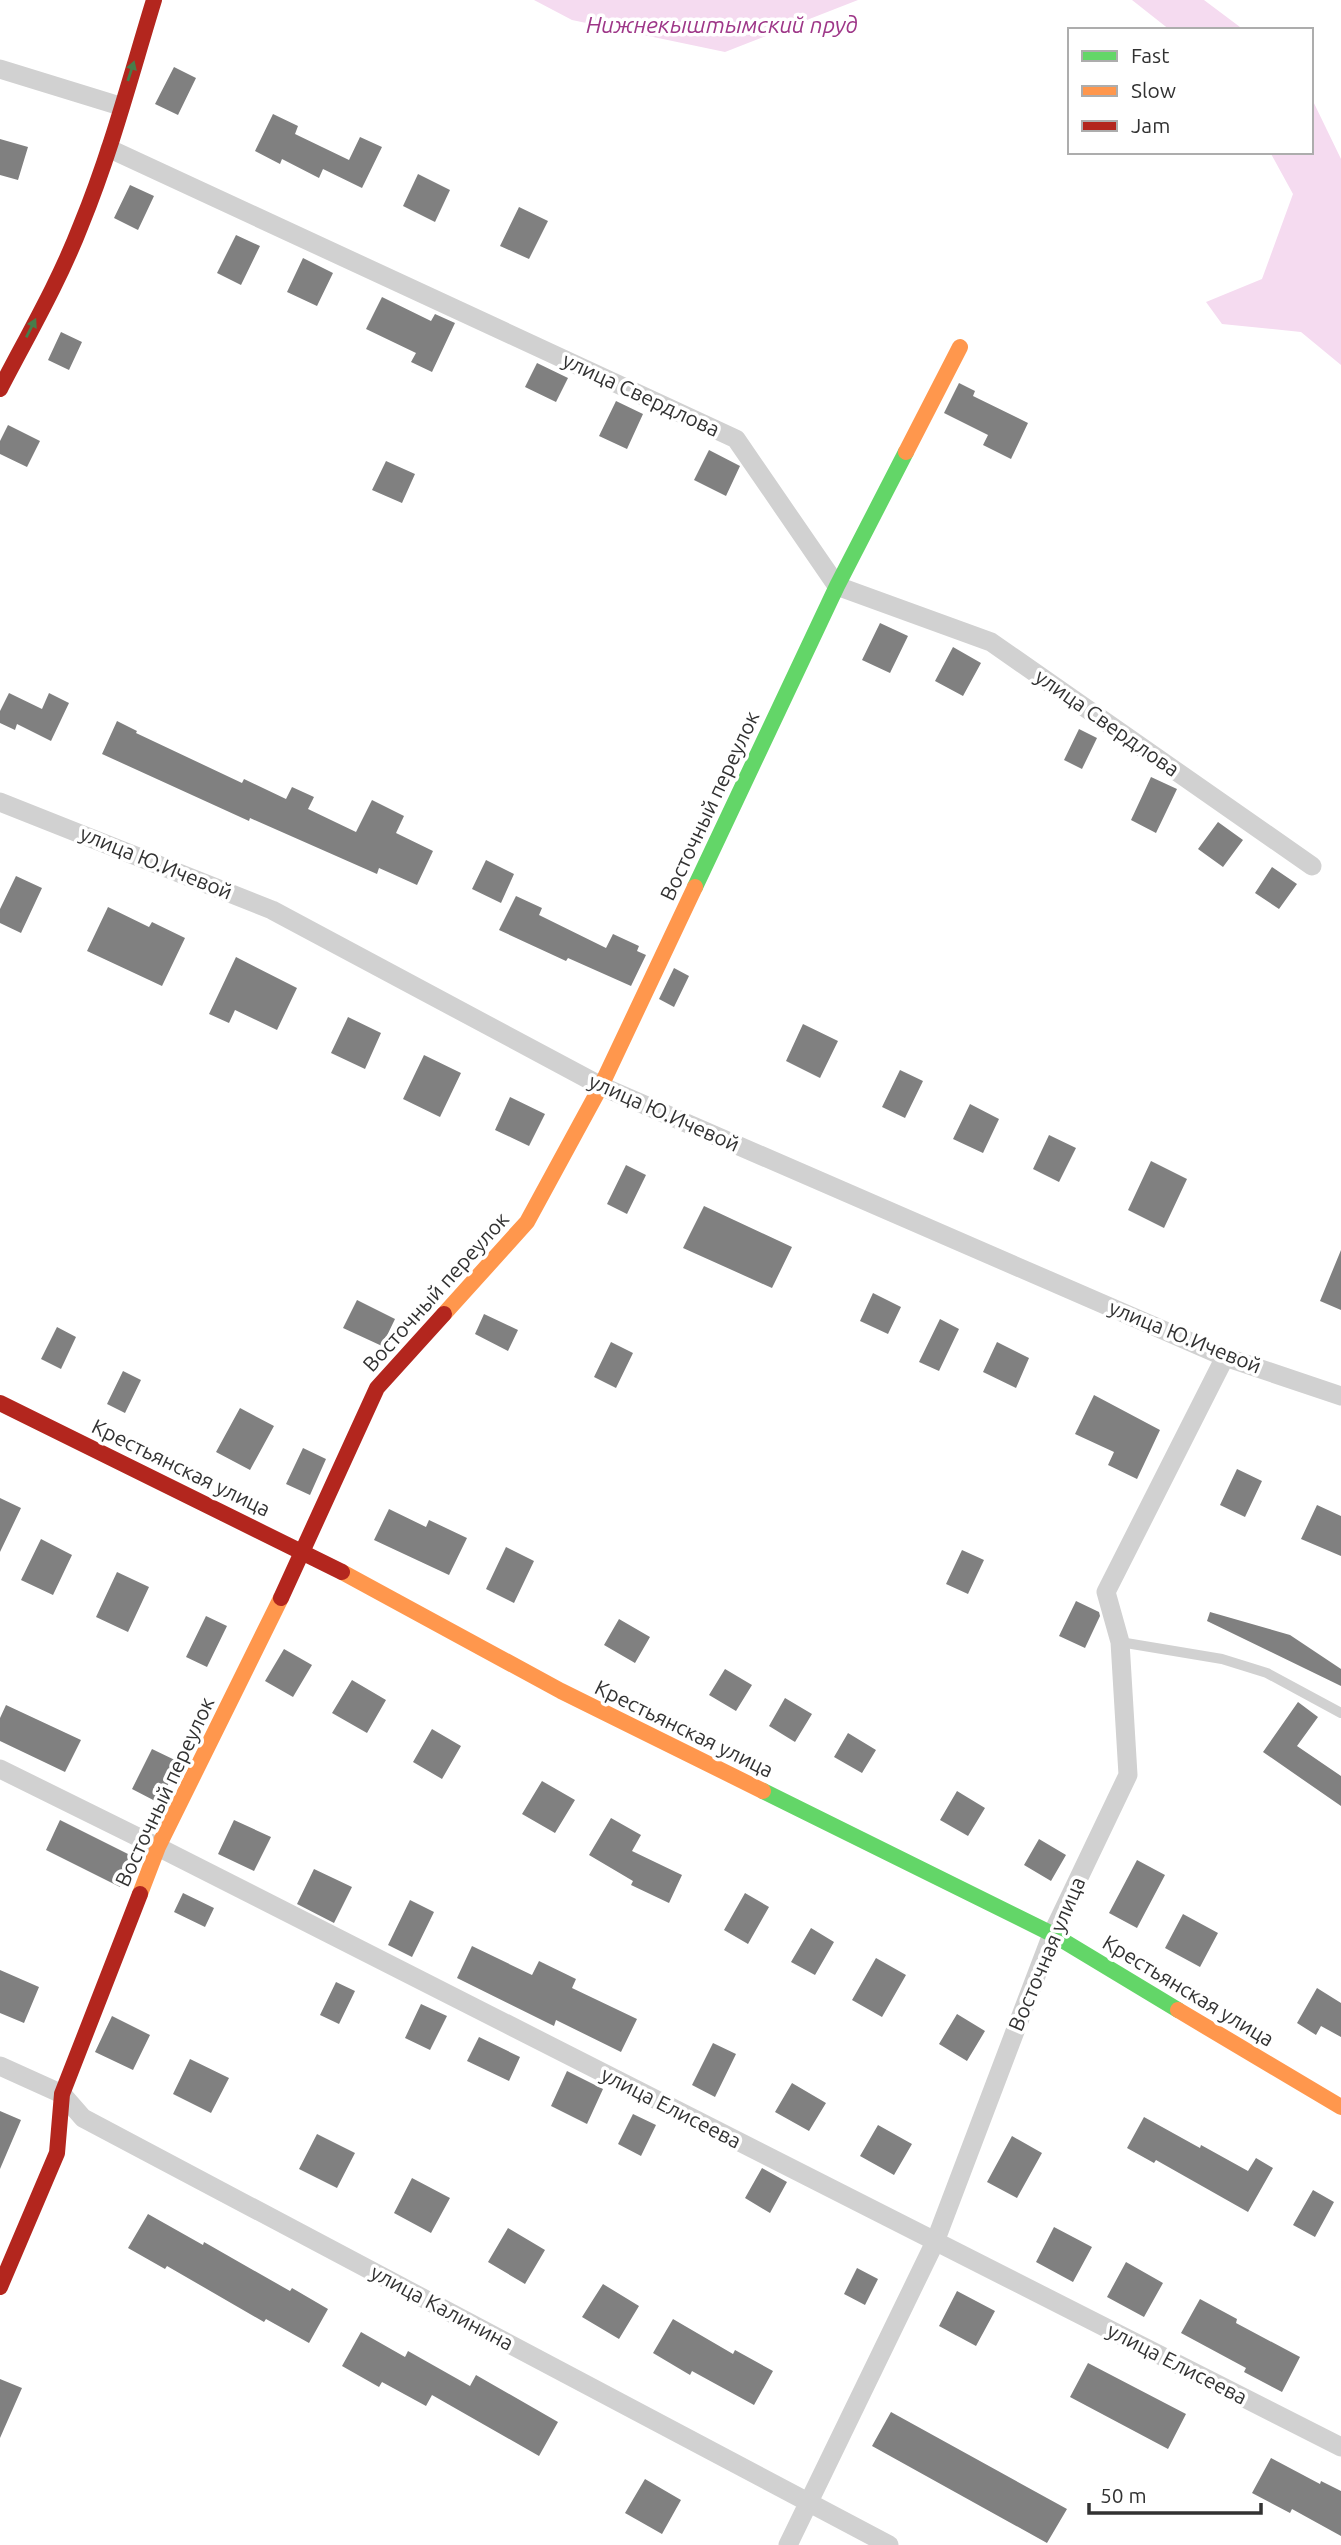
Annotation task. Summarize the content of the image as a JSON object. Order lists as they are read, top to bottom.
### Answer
{
  "streets": {
    "street": [
      "улица Свердлова",
      "Восточный переулок",
      "улица Ю.Ичевой",
      "Крестьянская улица",
      "Восточная улица",
      "улица Елисеева",
      "улица Калинина"
    ]
  },
  "crossings": [
    ["улица Свердлова", "Восточный переулок"],
    ["Восточный переулок", "улица Ю.Ичевой"],
    ["Восточный переулок", "Крестьянская улица"],
    ["Восточный переулок", "улица Елисеева"],
    ["Восточный переулок", "улица Калинина"],
    ["улица Ю.Ичевой", "Восточная улица"],
    ["Крестьянская улица", "Восточная улица"],
    ["Восточная улица", "улица Елисеева"],
    ["Восточная улица", "улица Калинина"]
  ],
  "water": ["Нижнекыштымский пруд"],
  "legend": ["Fast", "Slow", "Jam"],
  "scale_bar": "50 m"
}
